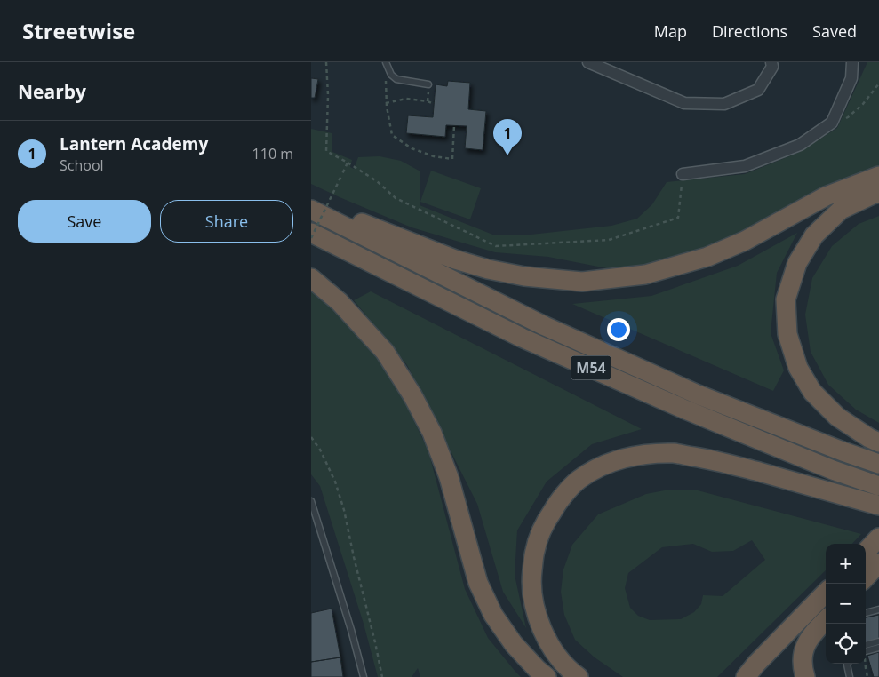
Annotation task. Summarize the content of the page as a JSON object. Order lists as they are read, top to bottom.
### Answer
{
  "streets": {
    "highway": ["M54"]
  },
  "page": {
    "header": "Streetwise",
    "nav": ["Map", "Directions", "Saved"],
    "heading": "Nearby",
    "pins": "1",
    "list": [
      {
        "mark": "1",
        "name": "Lantern Academy",
        "note": "School",
        "value": "110 m"
      }
    ],
    "buttons": ["Save", "Share"],
    "map_buttons": ["+", "−"]
  }
}
